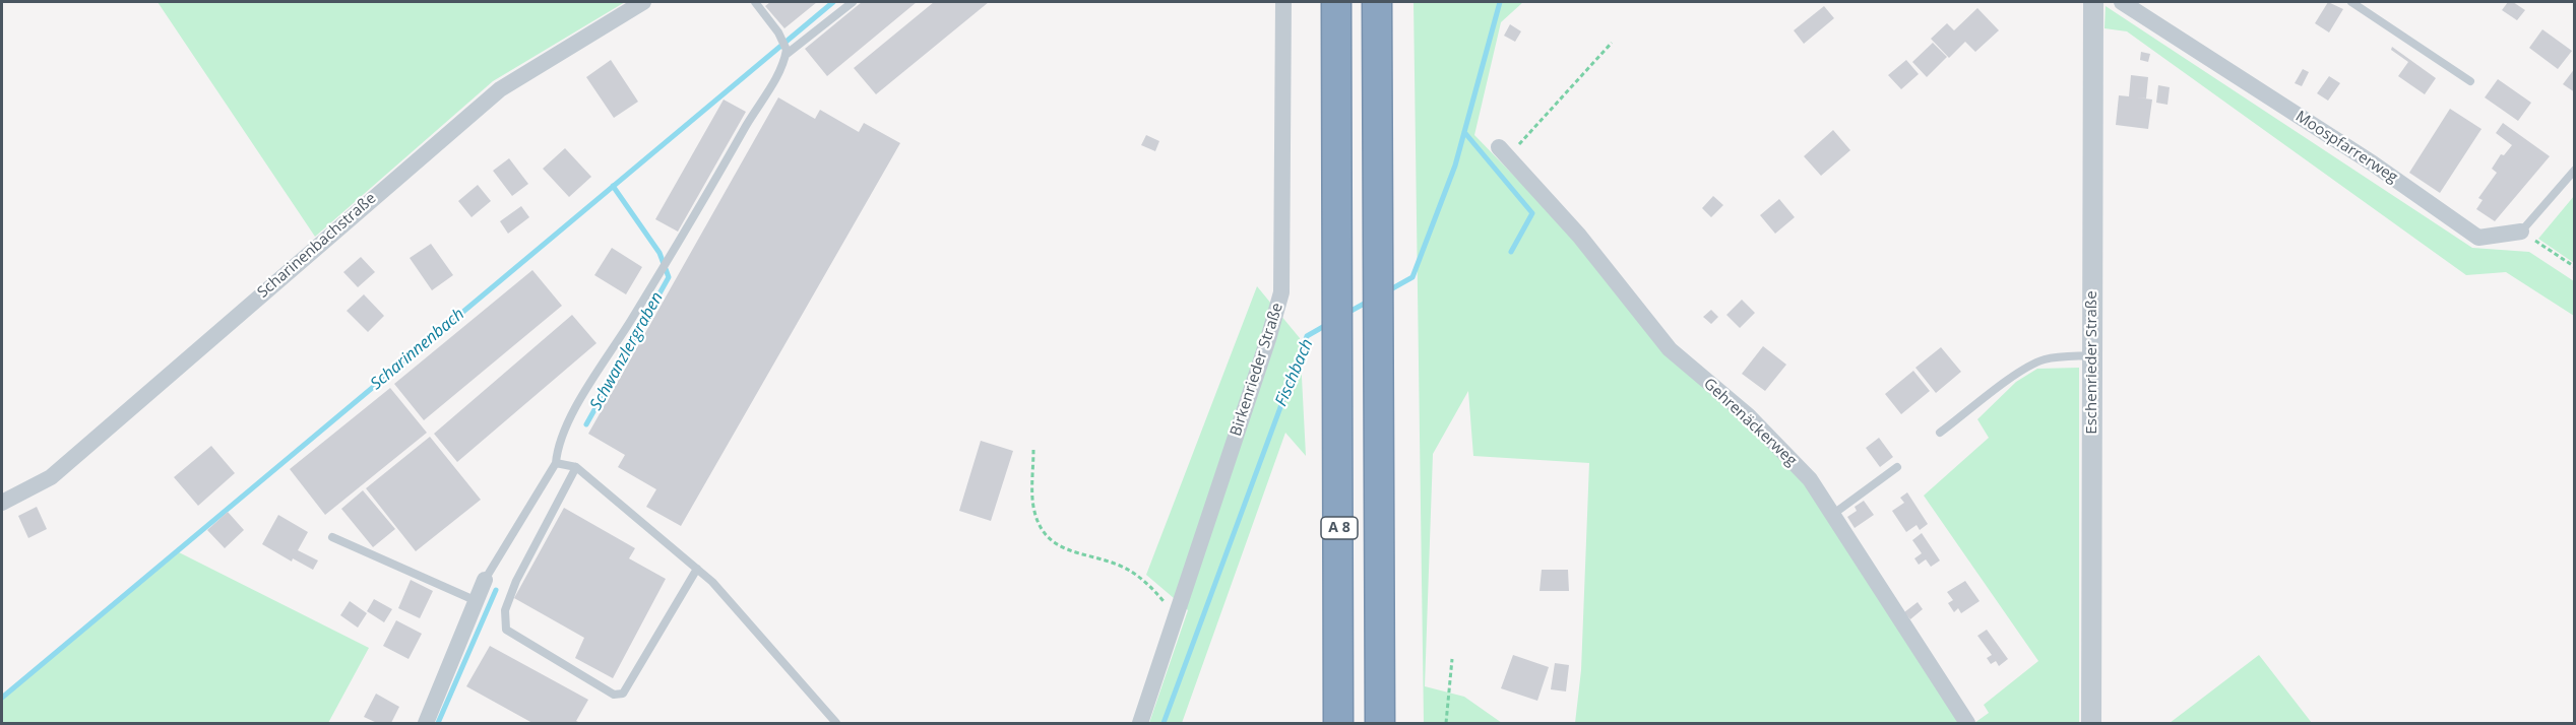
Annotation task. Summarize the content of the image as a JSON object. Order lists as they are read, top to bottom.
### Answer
{
  "streets": {
    "highway": ["A 8"],
    "street": [
      "Moospfarrerweg",
      "Scharinenbachstraße",
      "Eschenrieder Straße",
      "Birkenrieder Straße",
      "Gehrenäckerweg"
    ]
  },
  "water": ["Scharinnenbach", "Schwanzlergraben", "Fischbach"]
}
